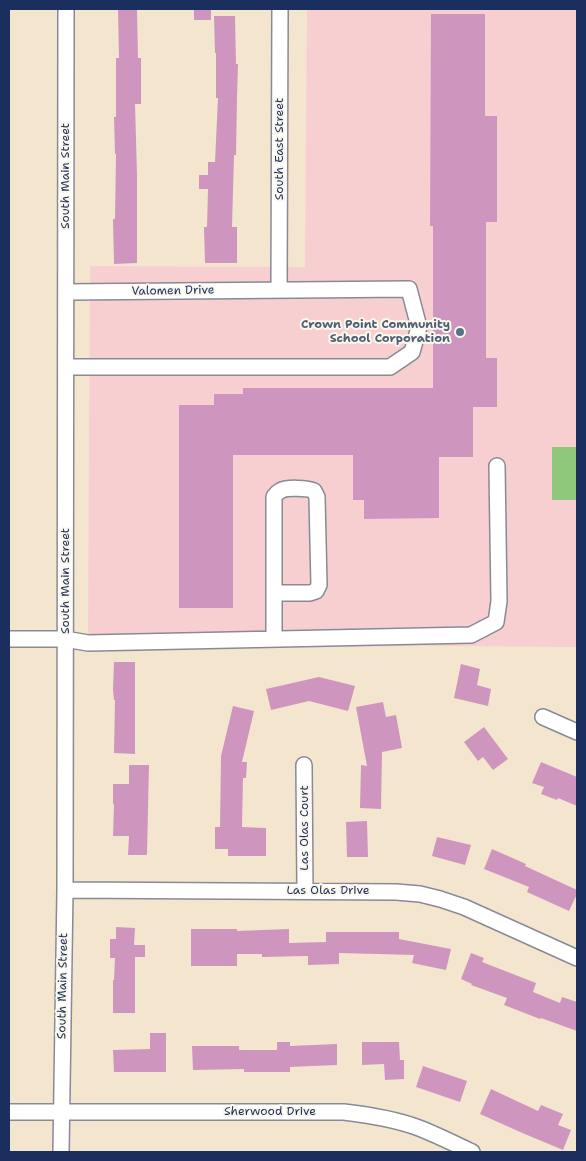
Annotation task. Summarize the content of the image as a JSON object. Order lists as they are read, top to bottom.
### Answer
{
  "streets": {
    "street": [
      "South East Street",
      "South Main Street",
      "Valomen Drive",
      "Las Olas Court",
      "Las Olas Drive",
      "Sherwood Drive"
    ]
  },
  "crossings": [
    ["South East Street", "Valomen Drive"],
    ["South Main Street", "Valomen Drive"],
    ["South Main Street", "Las Olas Drive"],
    ["South Main Street", "Sherwood Drive"],
    ["Las Olas Court", "Las Olas Drive"]
  ],
  "places": ["Crown Point Community School Corporation"]
}
